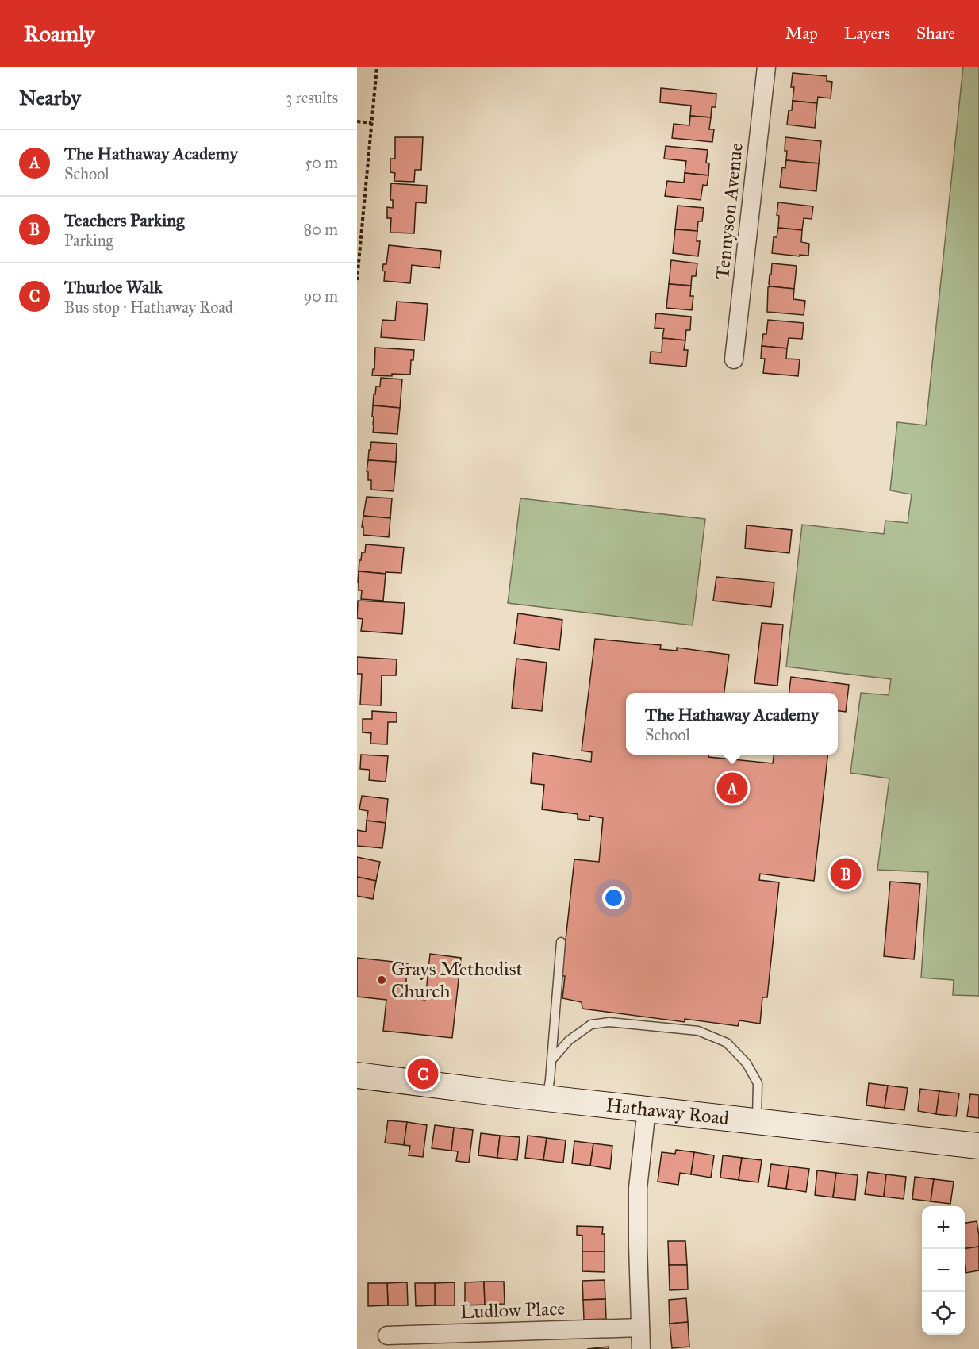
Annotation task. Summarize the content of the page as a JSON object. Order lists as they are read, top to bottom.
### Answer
{
  "streets": {
    "street": ["Tennyson Avenue", "Hathaway Road", "Ludlow Place"]
  },
  "places": ["Grays Methodist Church"],
  "page": {
    "header": "Roamly",
    "nav": ["Map", "Layers", "Share"],
    "heading": ["Nearby", "3 results"],
    "list": [
      {
        "mark": "A",
        "name": "The Hathaway Academy",
        "note": "School",
        "value": "50 m"
      },
      {
        "mark": "B",
        "name": "Teachers Parking",
        "note": "Parking",
        "value": "80 m"
      },
      {
        "mark": "C",
        "name": "Thurloe Walk",
        "note": "Bus stop · Hathaway Road",
        "value": "90 m"
      }
    ],
    "popup": ["The Hathaway Academy", "School"],
    "pins": ["A", "B", "C"],
    "map_buttons": ["+", "−"]
  }
}
